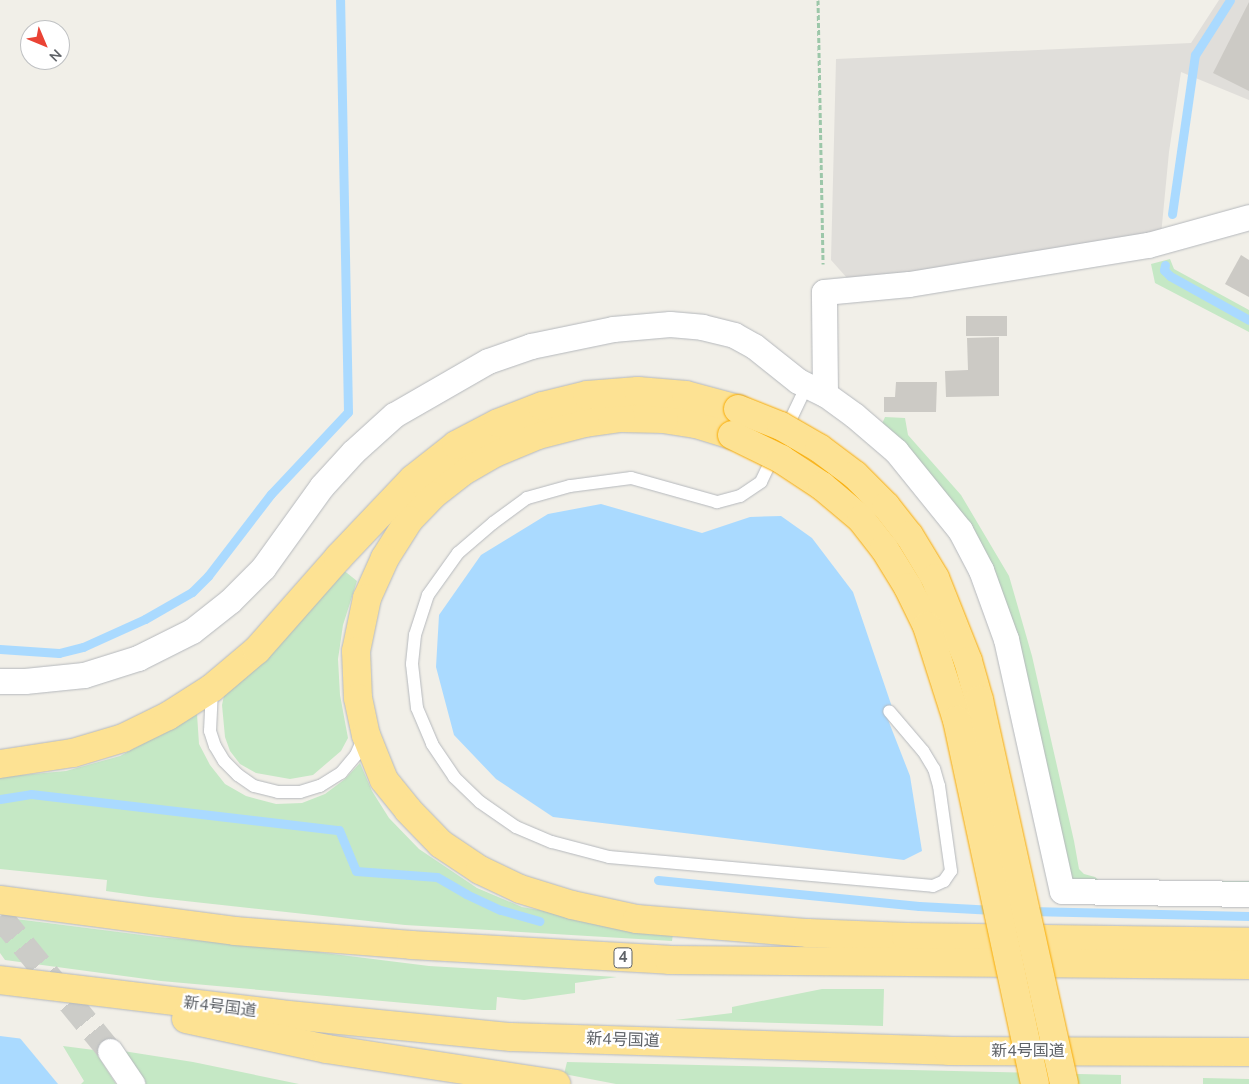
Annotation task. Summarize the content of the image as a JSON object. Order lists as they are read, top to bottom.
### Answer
{
  "streets": {
    "highway": ["4", "新4号国道"]
  },
  "north": "bottom right"
}
